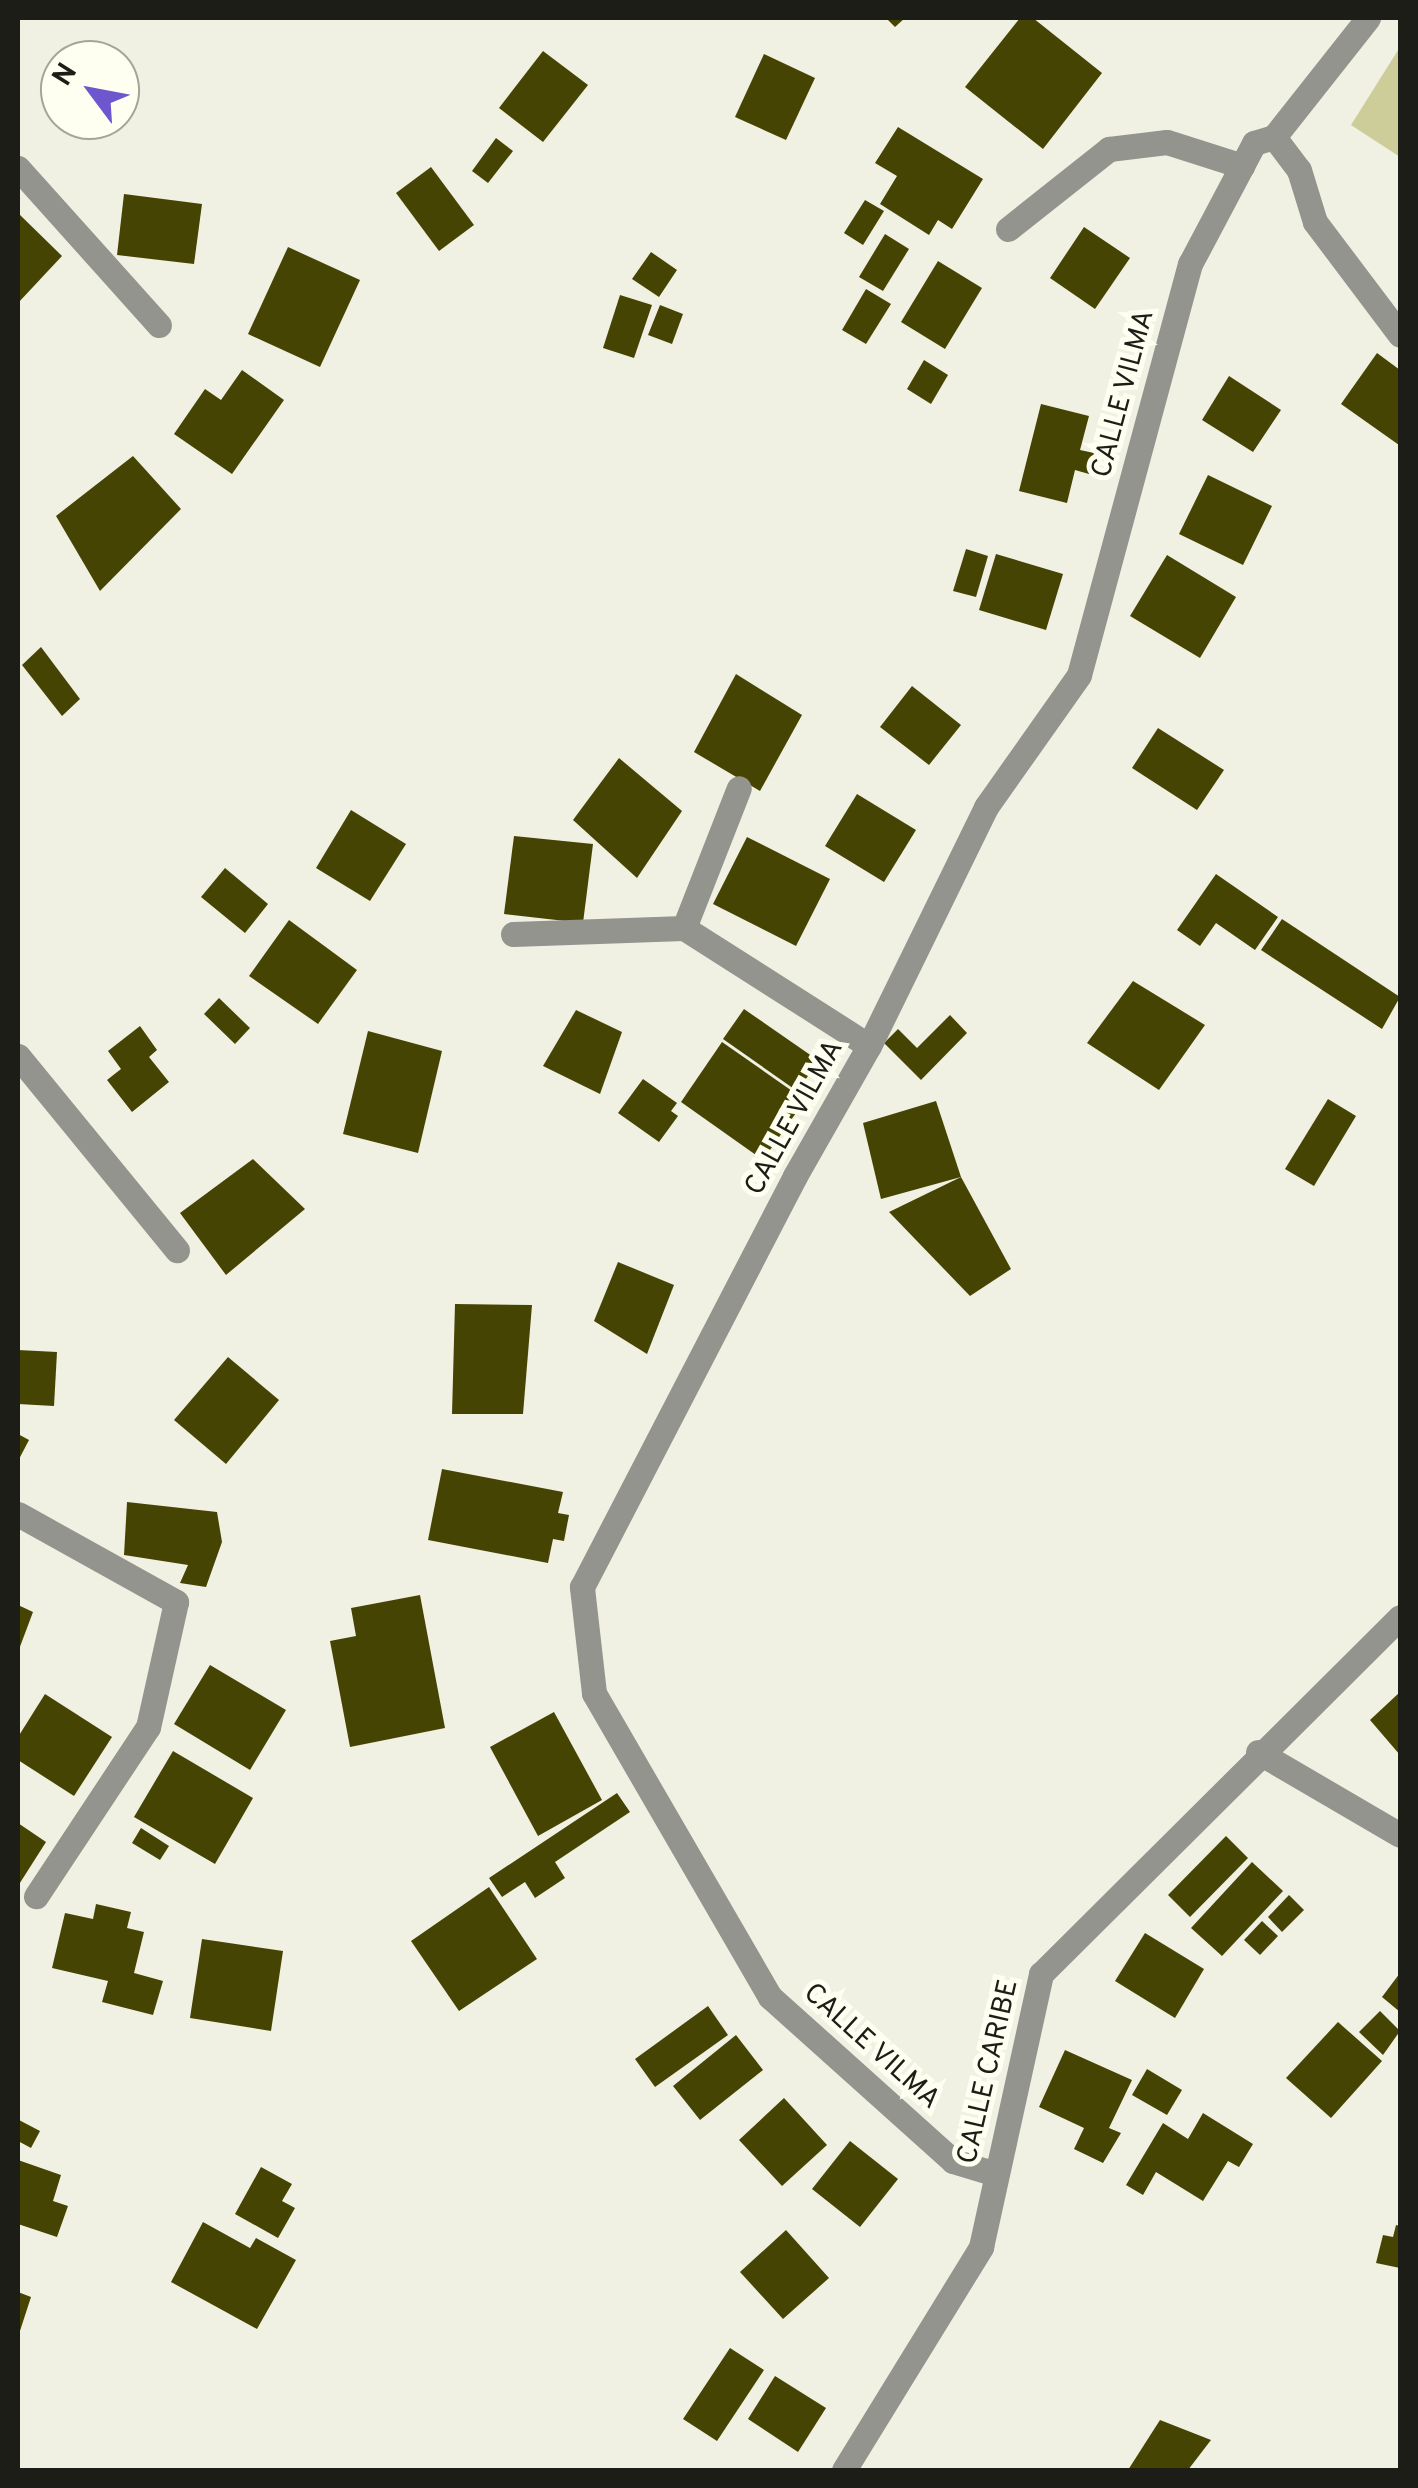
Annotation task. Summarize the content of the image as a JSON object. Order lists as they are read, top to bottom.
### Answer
{
  "streets": {
    "street": ["CALLE VILMA", "CALLE CARIBE"]
  },
  "crossings": [
    ["CALLE VILMA", "CALLE CARIBE"]
  ],
  "north": "top left"
}
